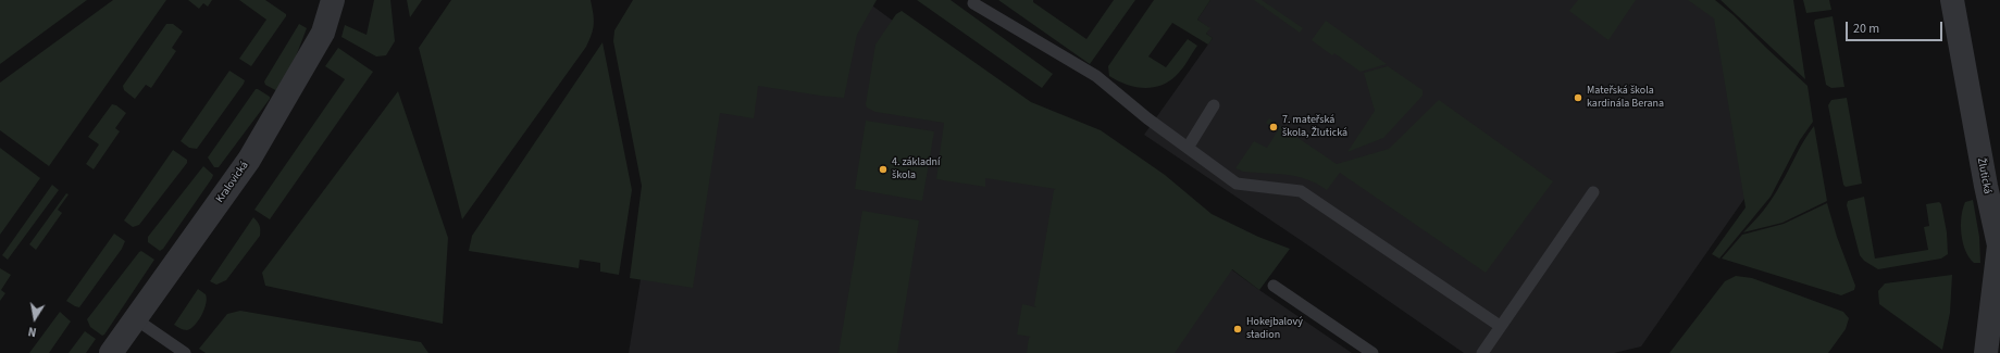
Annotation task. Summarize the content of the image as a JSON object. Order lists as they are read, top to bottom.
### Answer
{
  "streets": {
    "street": ["Žlutická", "Kralovická"]
  },
  "places": [
    "Mateřská škola kardinála Berana",
    "7. mateřská škola, Žlutická",
    "4. základní škola",
    "Hokejbalový stadion"
  ],
  "scale_bar": "20 m",
  "north": "bottom"
}
